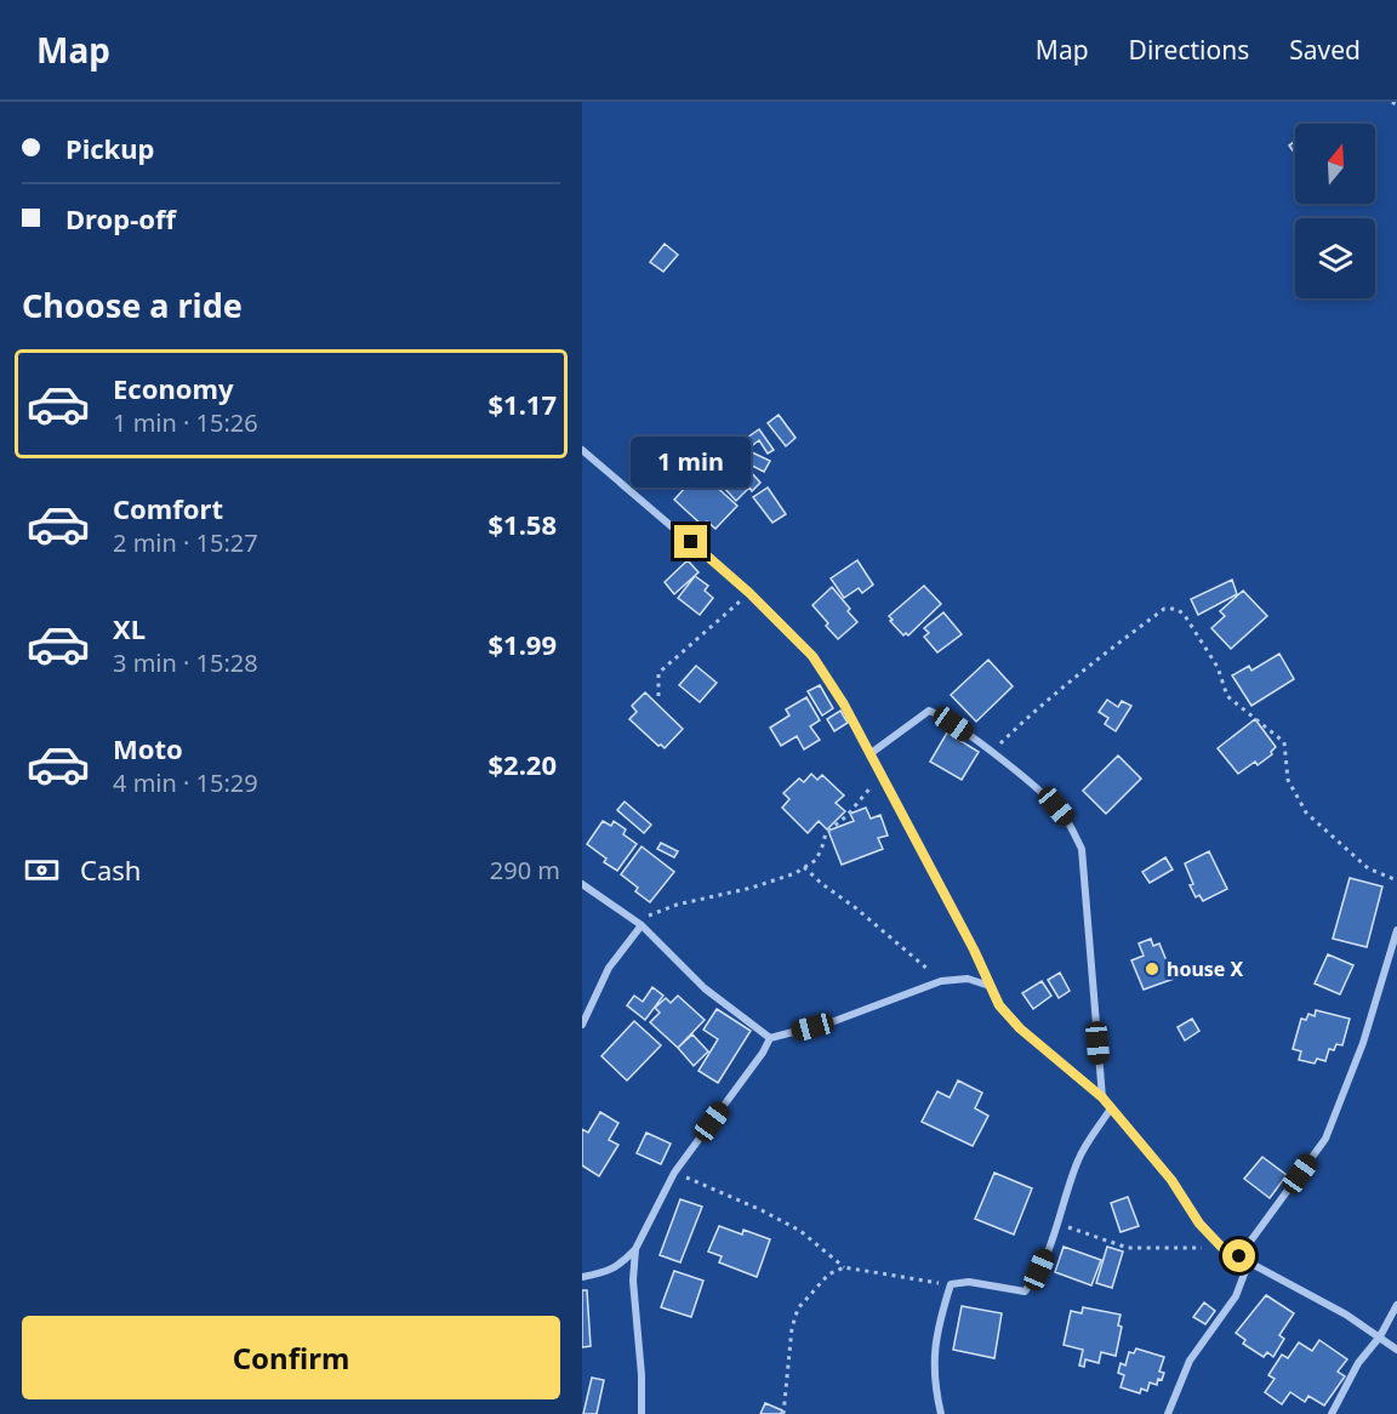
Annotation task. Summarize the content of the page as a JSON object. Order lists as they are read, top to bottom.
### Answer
{
  "places": ["house X"],
  "north": "top",
  "page": {
    "header": "Map",
    "nav": ["Map", "Directions", "Saved"],
    "banner": ["Pickup", "Drop-off"],
    "heading": "Choose a ride",
    "list": [
      {
        "name": "Economy",
        "note": "1 min · 15:26",
        "value": "$1.17"
      },
      {
        "name": "Comfort",
        "note": "2 min · 15:27",
        "value": "$1.58"
      },
      {
        "name": "XL",
        "note": "3 min · 15:28",
        "value": "$1.99"
      },
      {
        "name": "Moto",
        "note": "4 min · 15:29",
        "value": "$2.20"
      }
    ],
    "bubble": "1 min",
    "pay": ["Cash", "290 m"],
    "buttons": "Confirm"
  }
}
